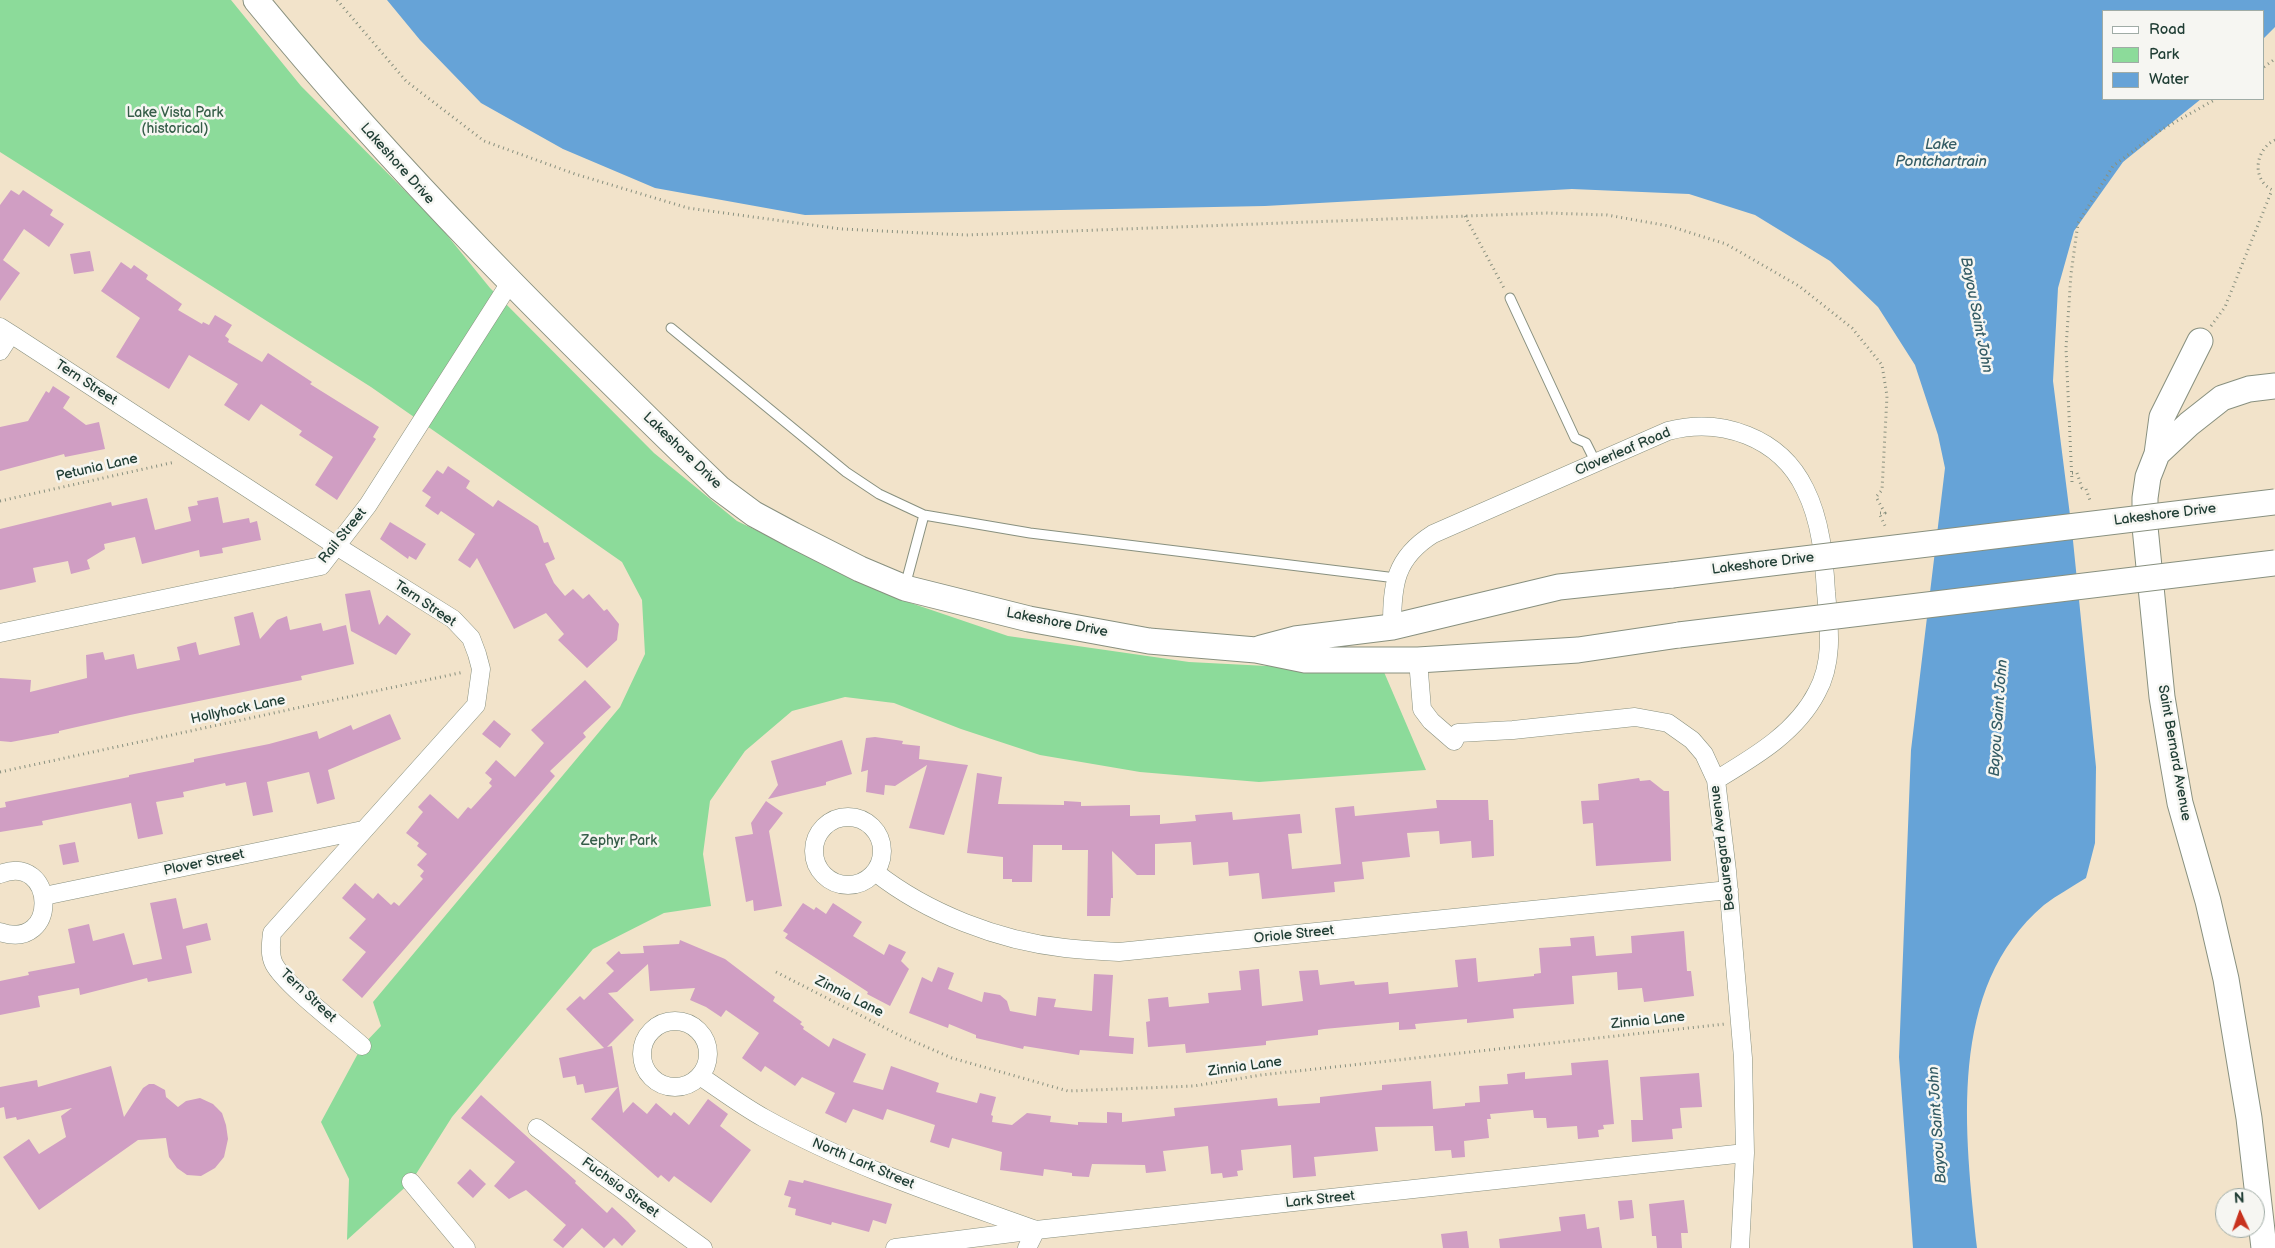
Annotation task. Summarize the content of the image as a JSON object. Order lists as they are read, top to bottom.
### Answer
{
  "streets": {
    "street": [
      "Lakeshore Drive",
      "Tern Street",
      "Cloverleaf Road",
      "Rail Street",
      "Saint Bernard Avenue",
      "Beauregard Avenue",
      "Plover Street",
      "Oriole Street",
      "North Lark Street",
      "Fuchsia Street",
      "Lark Street"
    ],
    "path": ["Petunia Lane", "Hollyhock Lane", "Zinnia Lane"]
  },
  "crossings": [
    ["Lakeshore Drive", "Cloverleaf Road"],
    ["Lakeshore Drive", "Rail Street"],
    ["Lakeshore Drive", "Beauregard Avenue"],
    ["Tern Street", "Petunia Lane"],
    ["Tern Street", "Rail Street"],
    ["Tern Street", "Hollyhock Lane"],
    ["Tern Street", "Plover Street"],
    ["Cloverleaf Road", "Beauregard Avenue"],
    ["Beauregard Avenue", "Oriole Street"],
    ["Beauregard Avenue", "Zinnia Lane"],
    ["Beauregard Avenue", "Lark Street"],
    ["North Lark Street", "Lark Street"]
  ],
  "water": ["Lake Pontchartrain", "Bayou Saint John"],
  "parks": ["Lake Vista Park (historical)", "Zephyr Park"],
  "legend": ["Road", "Park", "Water"],
  "north": "top"
}
